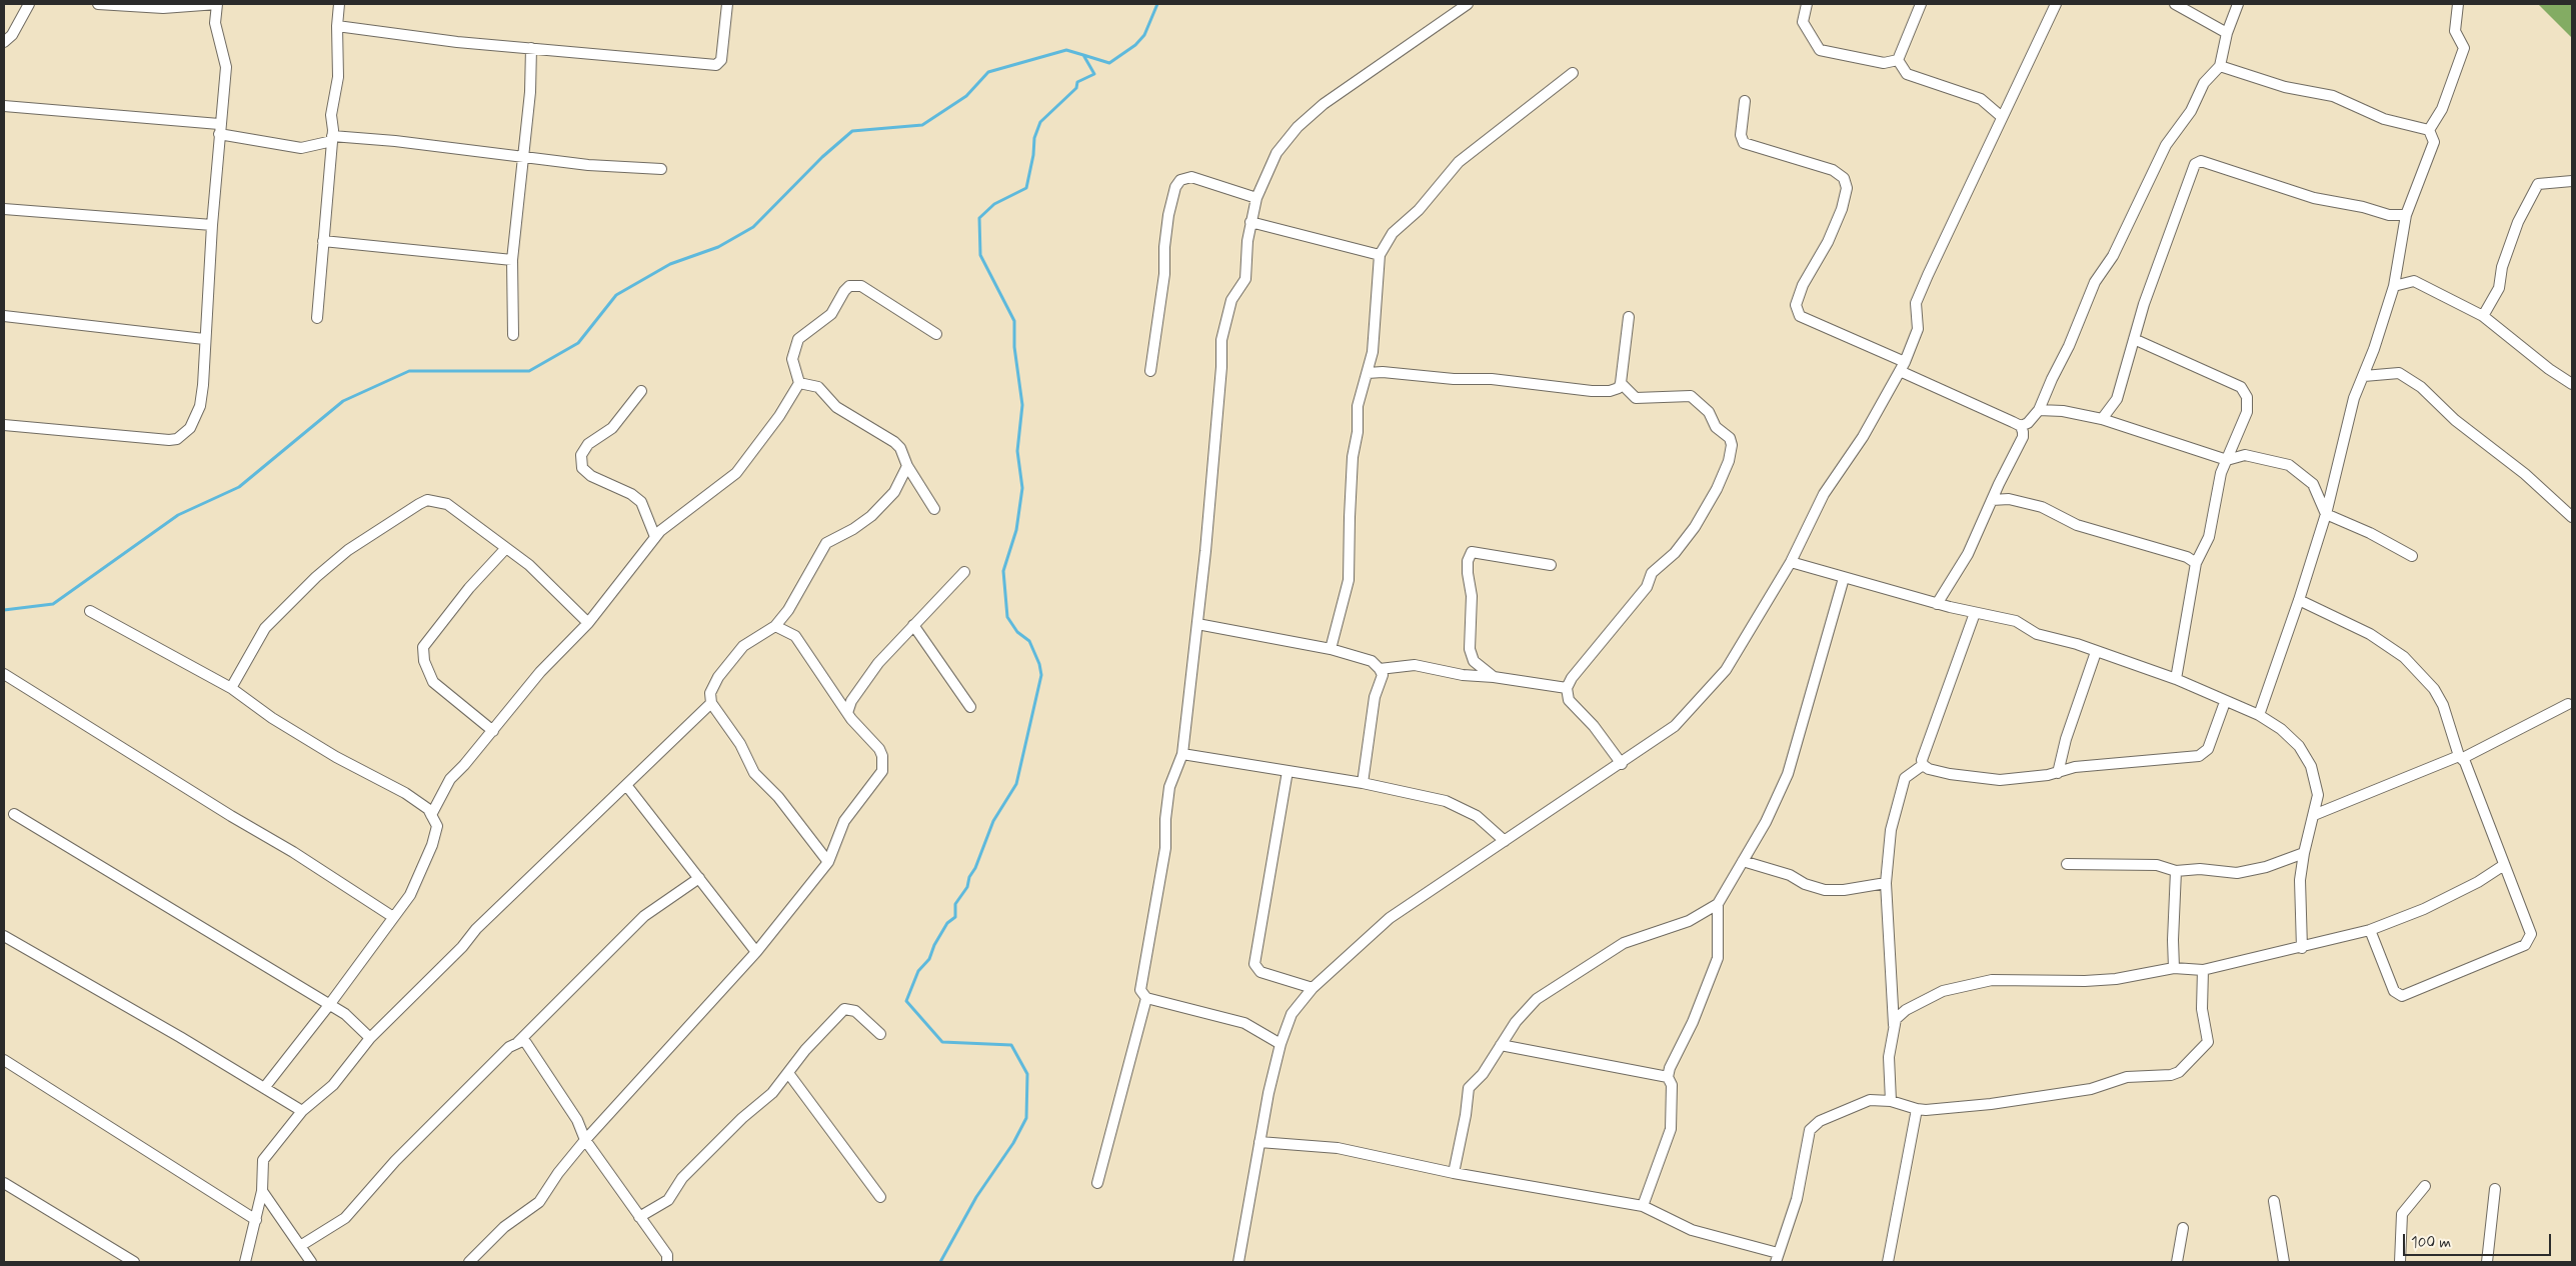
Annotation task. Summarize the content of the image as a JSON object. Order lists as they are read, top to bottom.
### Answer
{
  "scale_bar": "100 m"
}
